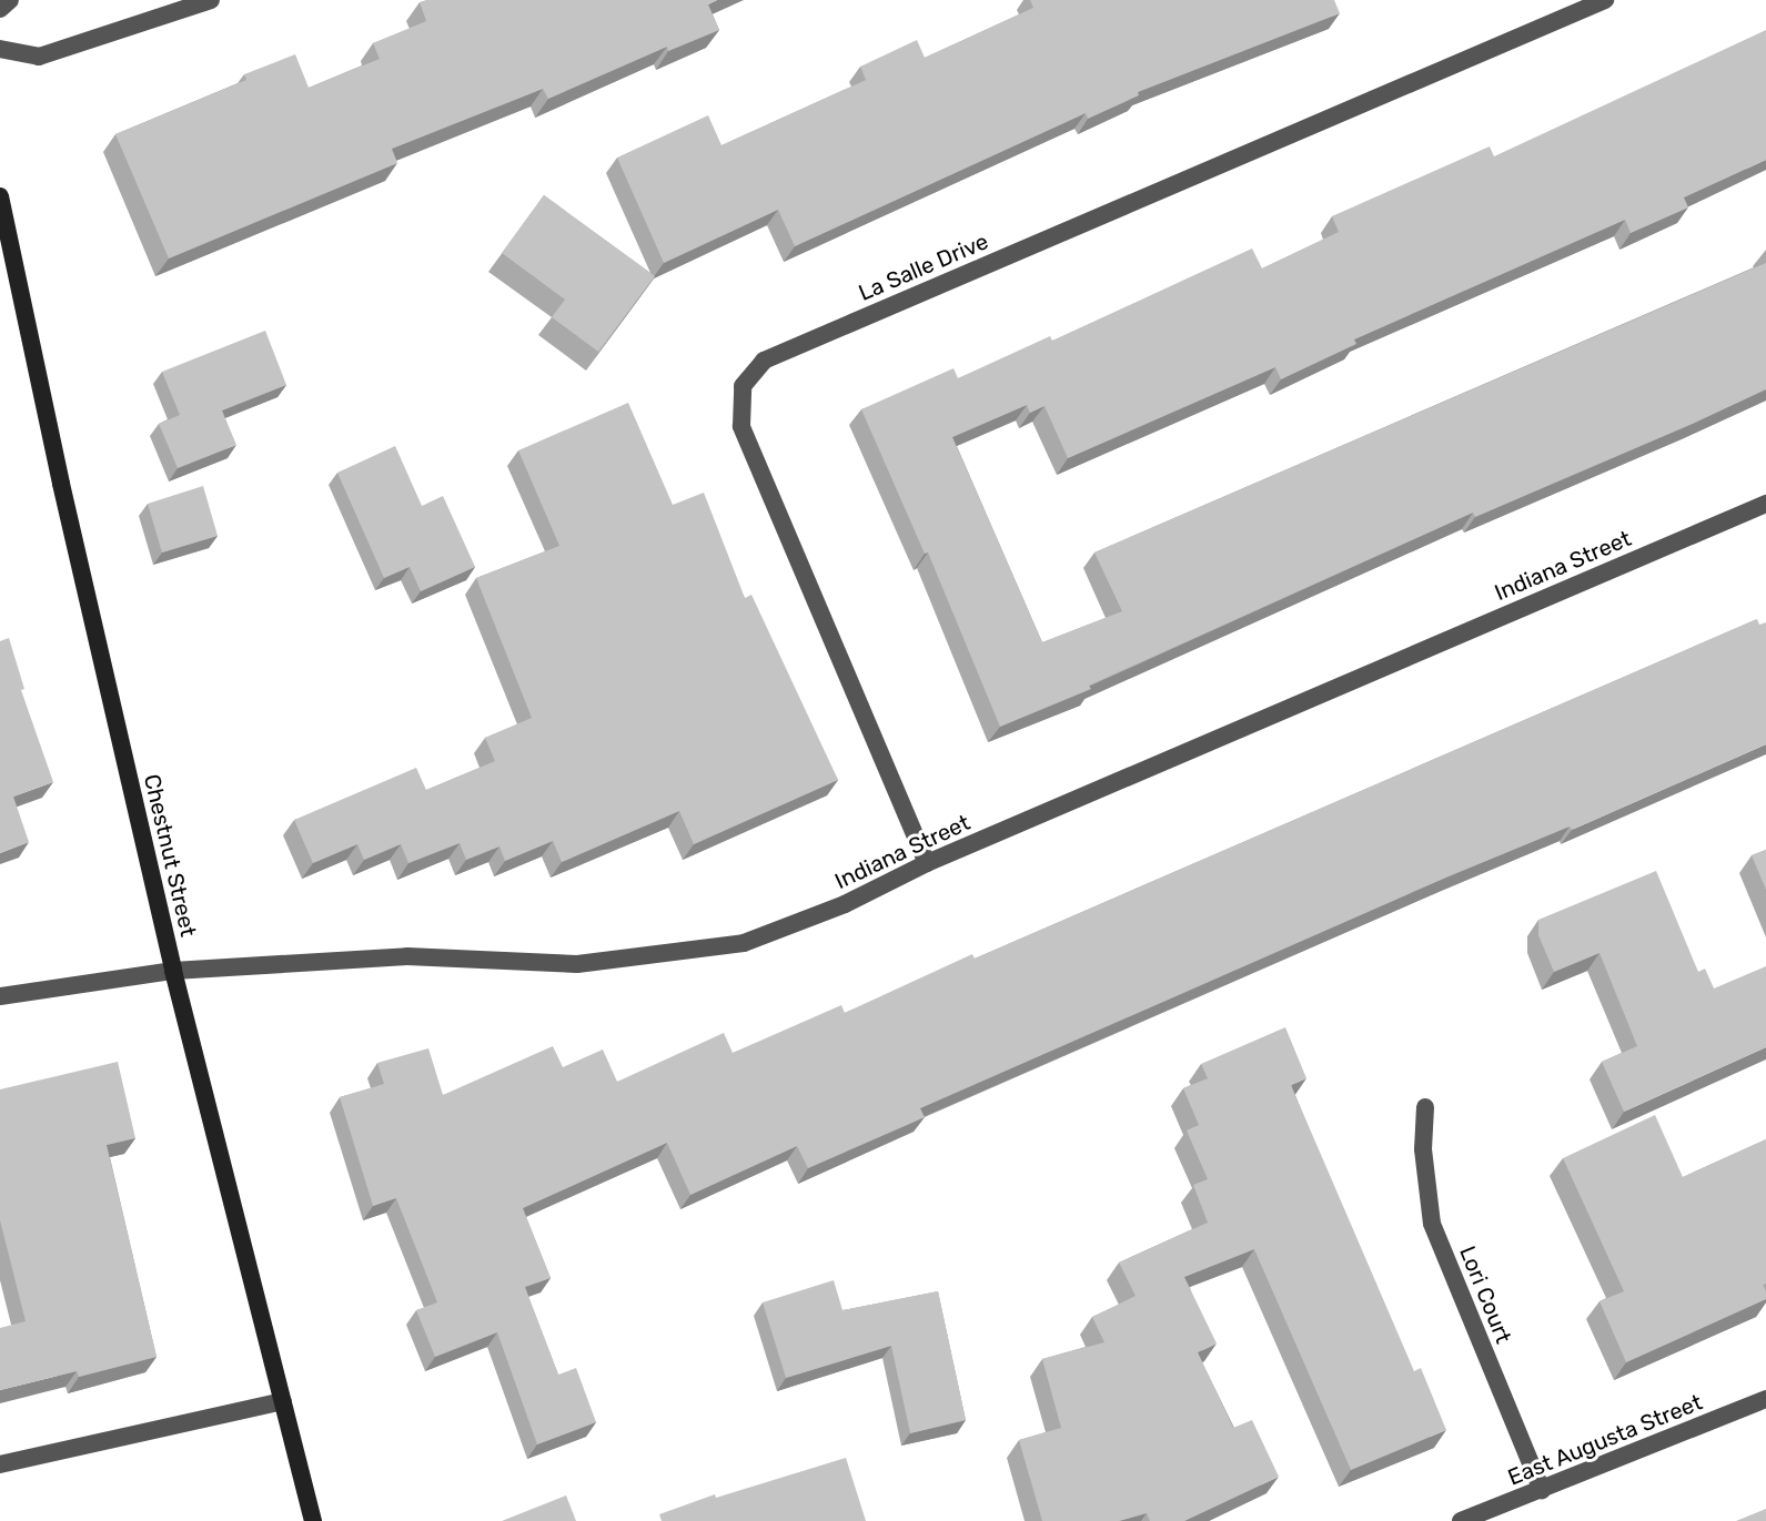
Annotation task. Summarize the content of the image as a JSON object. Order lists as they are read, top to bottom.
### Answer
{
  "streets": {
    "street": [
      "La Salle Drive",
      "Indiana Street",
      "Chestnut Street",
      "Lori Court",
      "East Augusta Street"
    ]
  },
  "crossings": [
    ["La Salle Drive", "Indiana Street"],
    ["Indiana Street", "Chestnut Street"],
    ["Lori Court", "East Augusta Street"]
  ]
}
